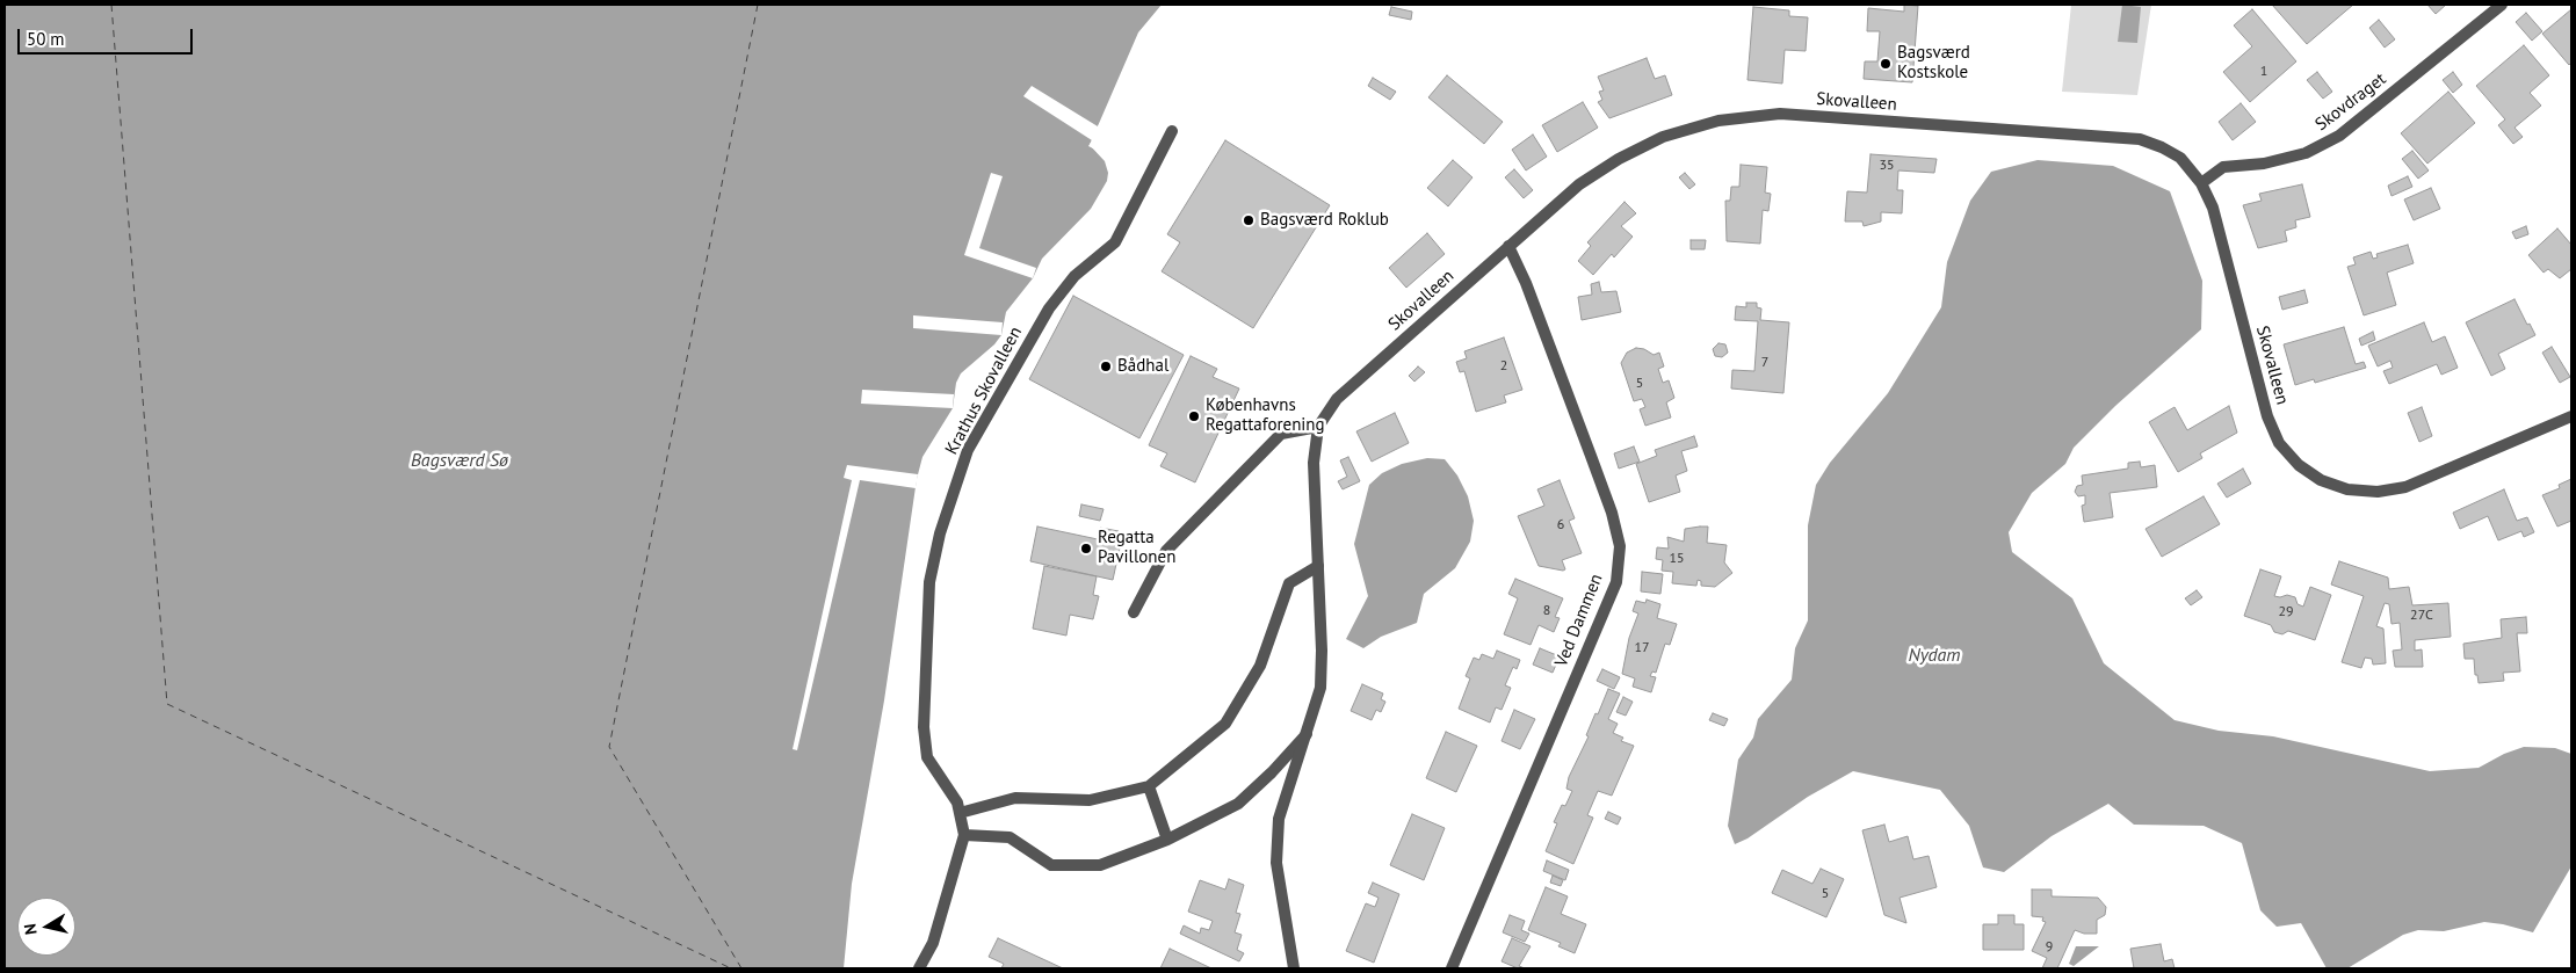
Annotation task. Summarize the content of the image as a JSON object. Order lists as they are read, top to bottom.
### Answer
{
  "streets": {
    "street": [
      "Skovalleen",
      "Skovdraget",
      "Krathus Skovalleen",
      "Ved Dammen"
    ]
  },
  "crossings": [
    ["Skovalleen", "Skovdraget"],
    ["Skovalleen", "Ved Dammen"]
  ],
  "water": ["Bagsværd Sø", "Nydam"],
  "places": [
    "Bagsværd Kostskole",
    "Bagsværd Roklub",
    "Bådhal",
    "Københavns Regattaforening",
    "Regatta Pavillonen"
  ],
  "house_numbers": [
    "1",
    "35",
    "7",
    "2",
    "5",
    "6",
    "15",
    "8",
    "29",
    "27C",
    "17",
    "5",
    "9"
  ],
  "scale_bar": "50 m",
  "north": "left"
}
